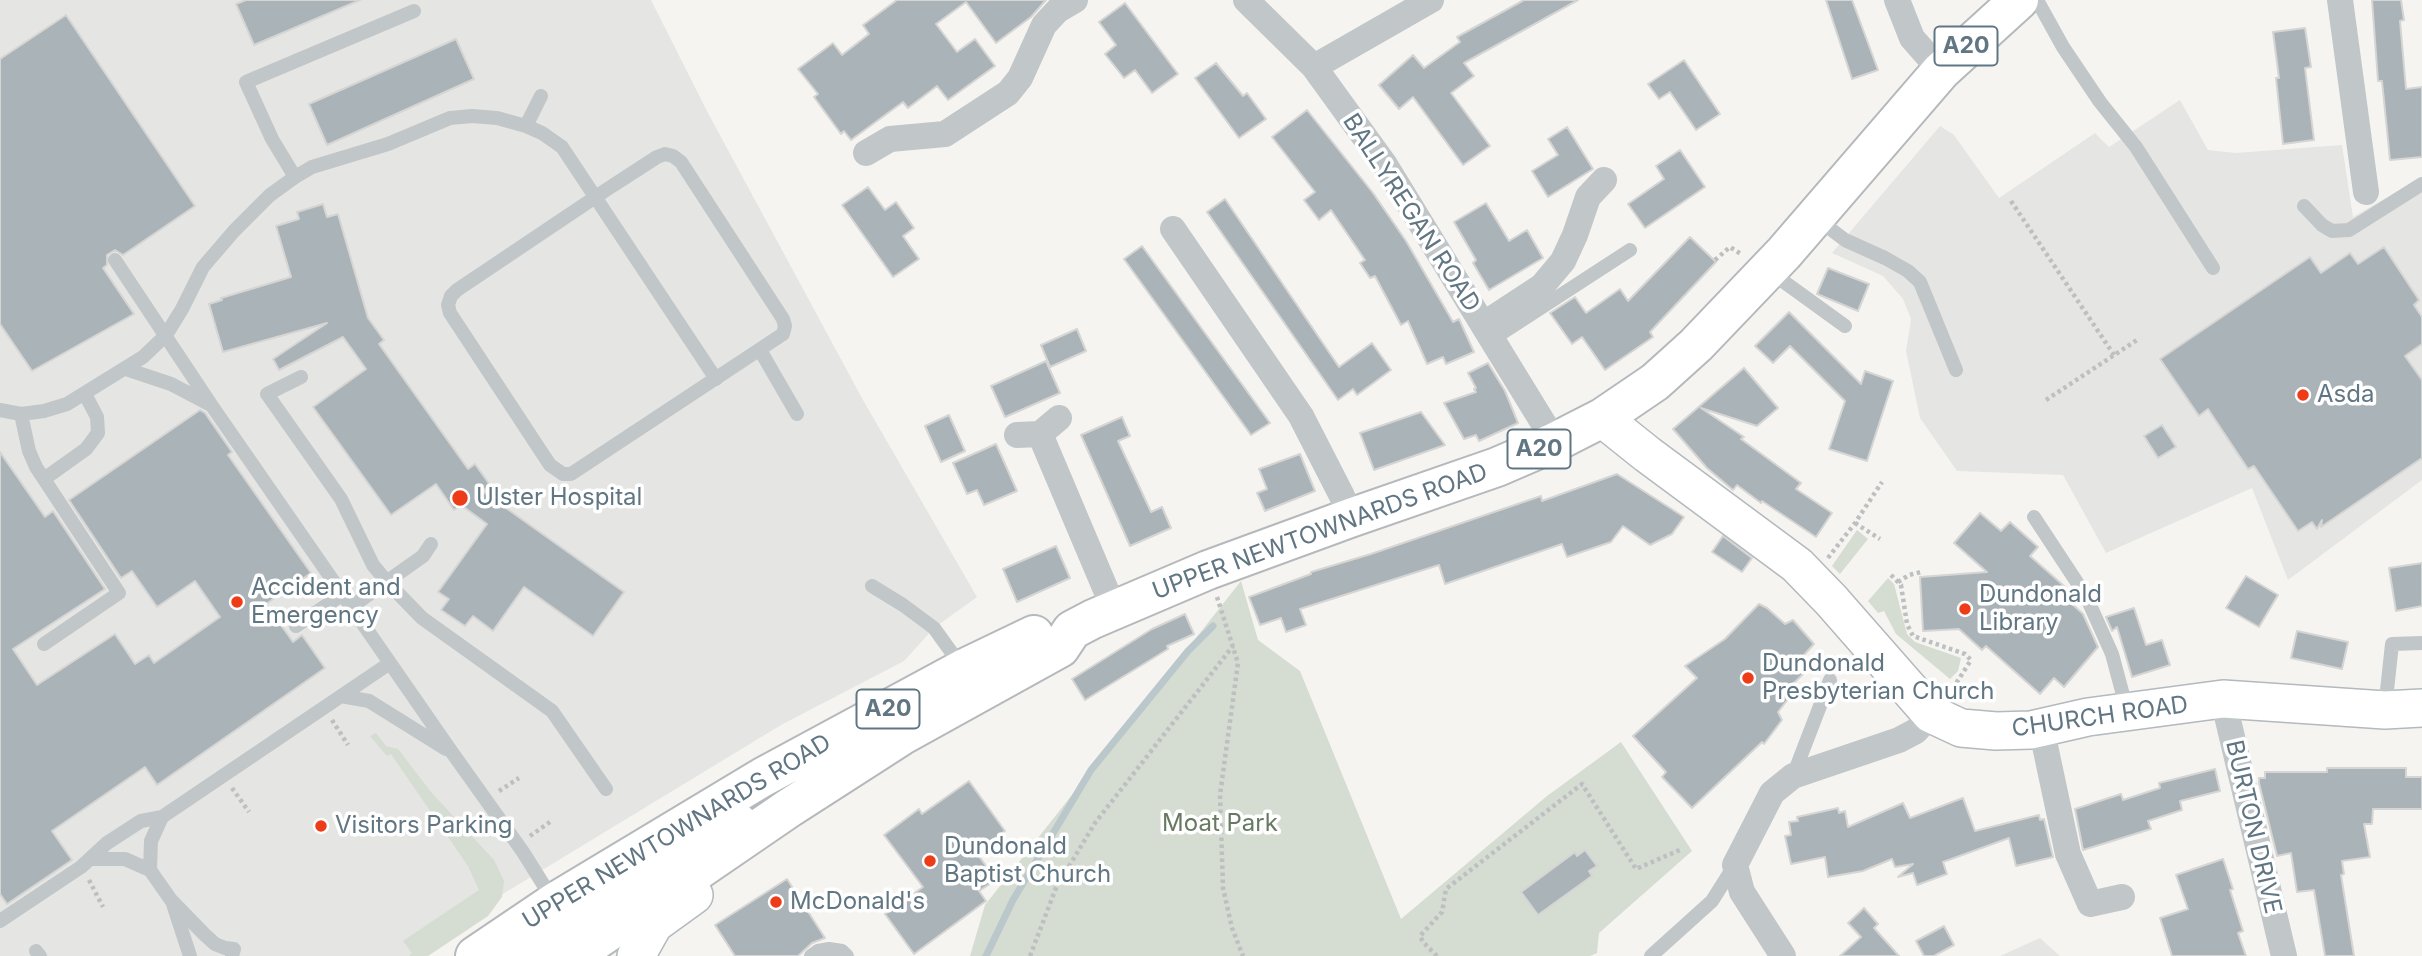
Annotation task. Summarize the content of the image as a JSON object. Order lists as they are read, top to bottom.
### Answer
{
  "streets": {
    "highway": ["A20", "UPPER NEWTOWNARDS ROAD"],
    "street": ["BALLYREGAN ROAD", "CHURCH ROAD", "BURTON DRIVE"]
  },
  "crossings": [
    ["BALLYREGAN ROAD", "UPPER NEWTOWNARDS ROAD"],
    ["UPPER NEWTOWNARDS ROAD", "CHURCH ROAD"],
    ["CHURCH ROAD", "BURTON DRIVE"]
  ],
  "parks": ["Moat Park"],
  "places": [
    "Asda",
    "Ulster Hospital",
    "Accident and Emergency",
    "Dundonald Library",
    "Dundonald Presbyterian Church",
    "Visitors Parking",
    "Dundonald Baptist Church",
    "McDonald's"
  ]
}
